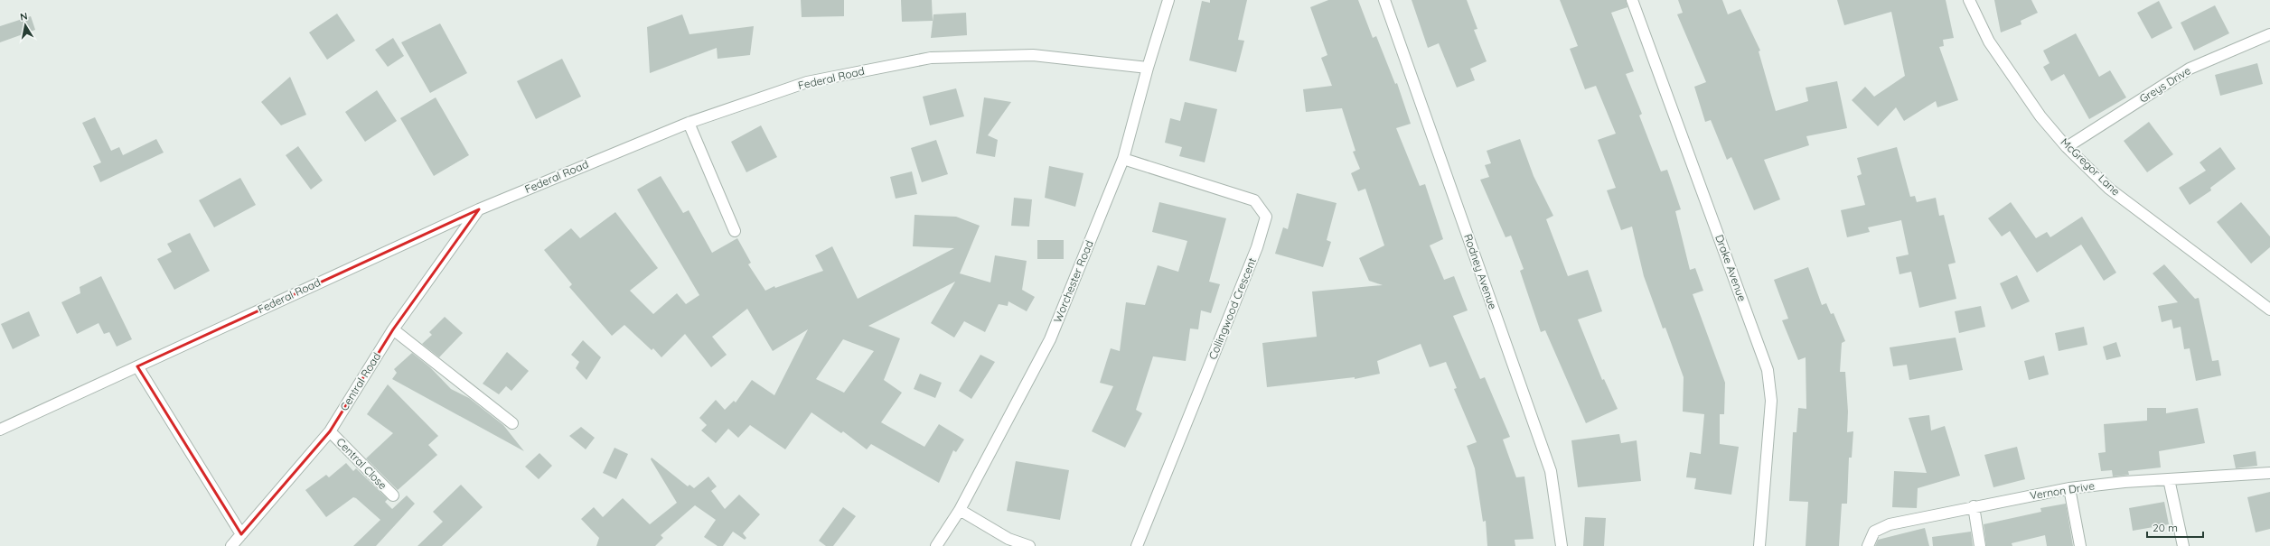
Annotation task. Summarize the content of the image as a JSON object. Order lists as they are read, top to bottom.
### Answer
{
  "streets": {
    "street": [
      "Federal Road",
      "Greys Drive",
      "McGregor Lane",
      "Drake Avenue",
      "Rodney Avenue",
      "Worchester Road",
      "Collingwood Crescent",
      "Central Road",
      "Central Close",
      "Vernon Drive"
    ]
  },
  "crossings": [
    ["Federal Road", "Worchester Road"],
    ["Federal Road", "Central Road"],
    ["Greys Drive", "McGregor Lane"],
    ["Worchester Road", "Collingwood Crescent"],
    ["Central Road", "Central Close"]
  ],
  "scale_bar": "20 m",
  "north": "top"
}
